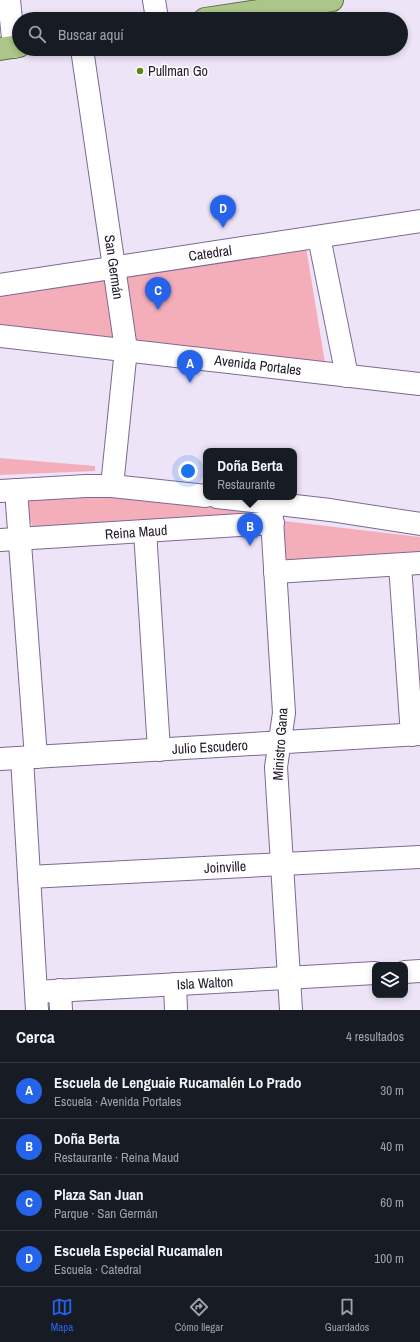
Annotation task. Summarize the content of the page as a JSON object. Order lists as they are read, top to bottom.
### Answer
{
  "streets": {
    "street": [
      "Catedral",
      "San Germán",
      "Avenida Portales",
      "Reina Maud",
      "Ministro Gana",
      "Julio Escudero",
      "Joinville",
      "Isla Walton"
    ]
  },
  "crossings": [
    ["Catedral", "San Germán"],
    ["San Germán", "Avenida Portales"],
    ["Reina Maud", "Ministro Gana"],
    ["Ministro Gana", "Julio Escudero"],
    ["Ministro Gana", "Joinville"],
    ["Ministro Gana", "Isla Walton"]
  ],
  "places": ["Pullman Go"],
  "page": {
    "search": "Buscar aquí",
    "pins": [
      "D",
      "C",
      "A",
      "B"
    ],
    "popup": ["Doña Berta", "Restaurante"],
    "heading": ["Cerca", "4 resultados"],
    "list": [
      {
        "mark": "A",
        "name": "Escuela de Lenguaie Rucamalén Lo Prado",
        "note": "Escuela · Avenida Portales",
        "value": "30 m"
      },
      {
        "mark": "B",
        "name": "Doña Berta",
        "note": "Restaurante · Reina Maud",
        "value": "40 m"
      },
      {
        "mark": "C",
        "name": "Plaza San Juan",
        "note": "Parque · San Germán",
        "value": "60 m"
      },
      {
        "mark": "D",
        "name": "Escuela Especial Rucamalen",
        "note": "Escuela · Catedral",
        "value": "100 m"
      }
    ],
    "nav": ["Mapa", "Cómo llegar", "Guardados"]
  }
}
